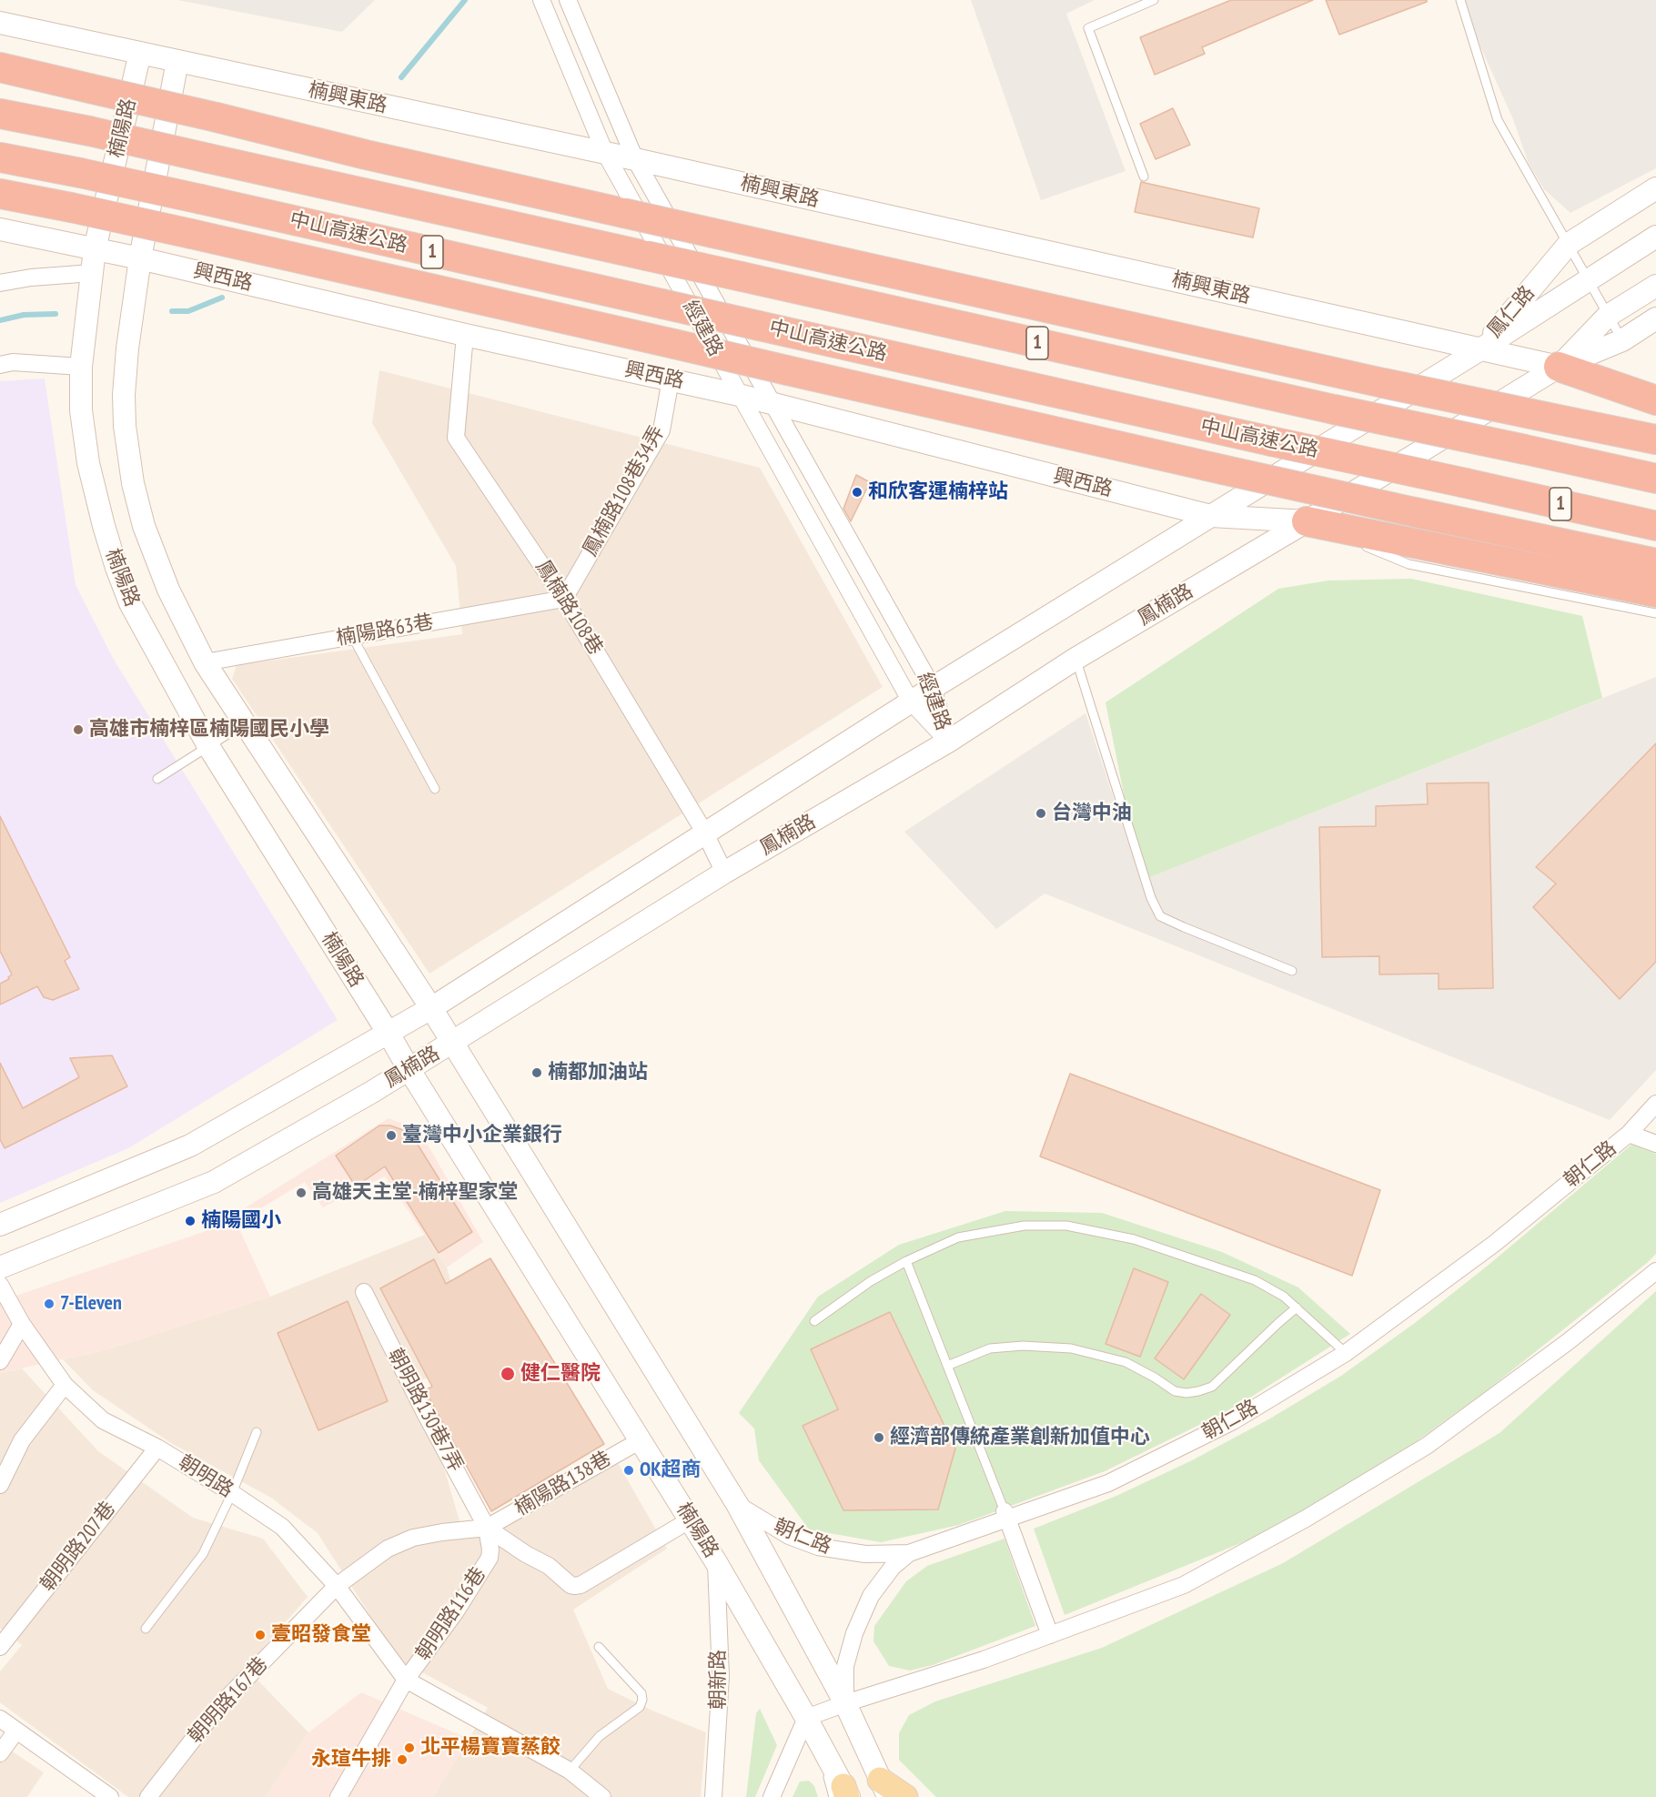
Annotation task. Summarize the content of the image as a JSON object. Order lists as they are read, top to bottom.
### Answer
{
  "streets": {
    "highway": ["中山高速公路", "1"],
    "street": [
      "楠興東路",
      "楠陽路",
      "興西路",
      "鳳仁路",
      "經建路",
      "鳳楠路108巷34弄",
      "鳳楠路",
      "鳳楠路108巷",
      "楠陽路63巷",
      "朝仁路",
      "朝明路130巷7弄",
      "朝明路",
      "楠陽路138巷",
      "朝明路207巷",
      "朝明路116巷",
      "朝新路",
      "朝明路167巷"
    ]
  },
  "crossings": [
    ["楠興東路", "楠陽路"],
    ["楠興東路", "鳳仁路"],
    ["楠興東路", "經建路"],
    ["楠興東路", "鳳楠路"],
    ["楠陽路", "興西路"],
    ["楠陽路", "鳳楠路"],
    ["楠陽路", "楠陽路63巷"],
    ["楠陽路", "朝仁路"],
    ["楠陽路", "楠陽路138巷"],
    ["楠陽路", "朝新路"],
    ["興西路", "經建路"],
    ["興西路", "鳳楠路108巷34弄"],
    ["興西路", "鳳楠路"],
    ["興西路", "鳳楠路108巷"],
    ["鳳仁路", "鳳楠路"],
    ["經建路", "鳳楠路"],
    ["鳳楠路108巷34弄", "鳳楠路108巷"],
    ["鳳楠路108巷34弄", "楠陽路63巷"],
    ["鳳楠路", "鳳楠路108巷"],
    ["鳳楠路108巷", "楠陽路63巷"],
    ["朝明路130巷7弄", "楠陽路138巷"],
    ["朝明路130巷7弄", "朝明路116巷"],
    ["朝明路130巷7弄", "朝明路167巷"],
    ["朝明路", "朝明路207巷"],
    ["朝明路", "朝明路116巷"],
    ["朝明路", "朝明路167巷"],
    ["楠陽路138巷", "朝明路116巷"],
    ["楠陽路138巷", "朝明路167巷"],
    ["朝明路116巷", "朝明路167巷"]
  ],
  "places": [
    "和欣客運楠梓站",
    "高雄市楠梓區楠陽國民小學",
    "台灣中油",
    "楠都加油站",
    "臺灣中小企業銀行",
    "高雄天主堂-楠梓聖家堂",
    "楠陽國小",
    "7-Eleven",
    "健仁醫院",
    "經濟部傳統產業創新加值中心",
    "OK超商",
    "壹昭發食堂",
    "北平楊寶寶蒸餃",
    "永瑄牛排"
  ]
}
